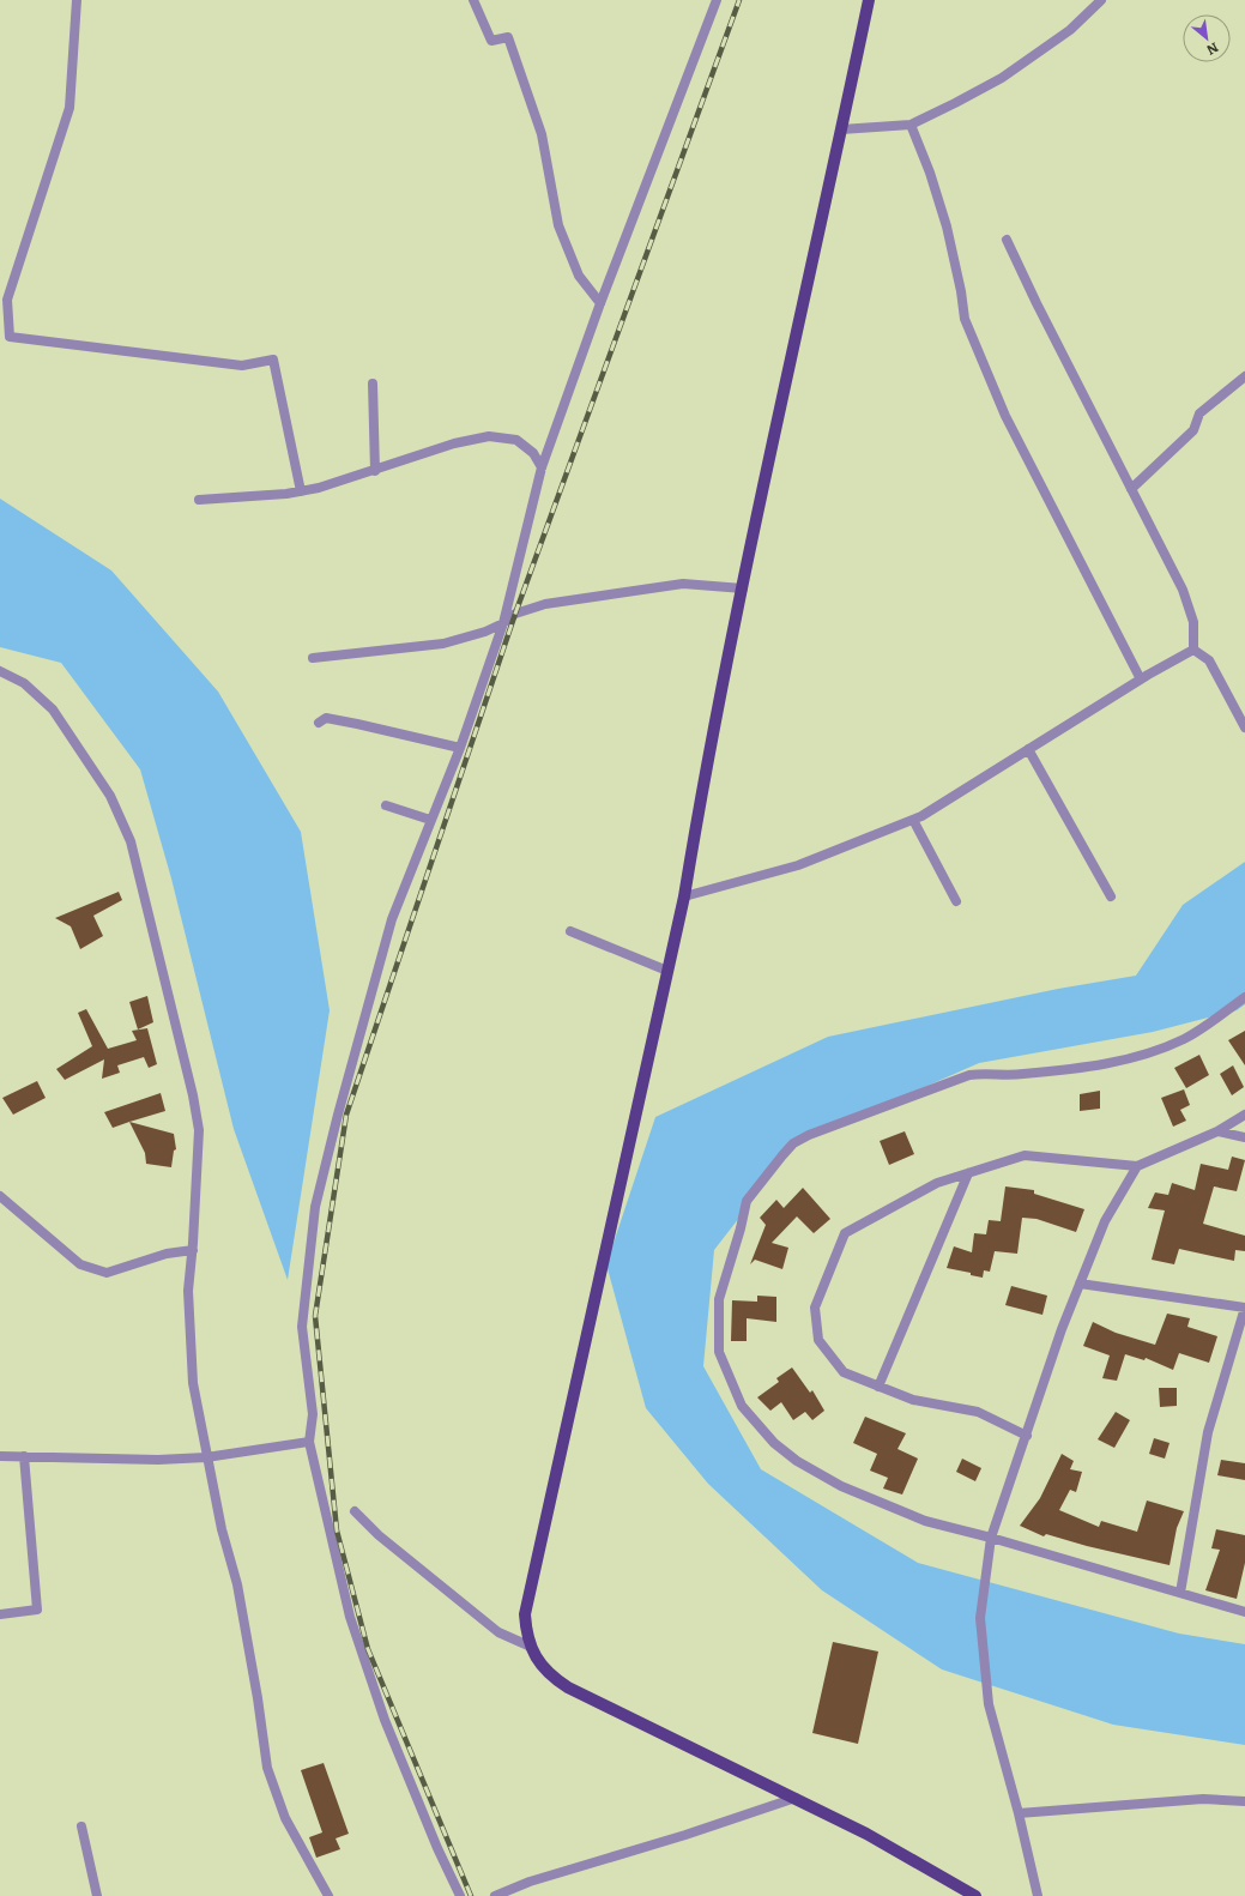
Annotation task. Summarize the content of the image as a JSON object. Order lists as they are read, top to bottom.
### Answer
{
  "north": "bottom right"
}
